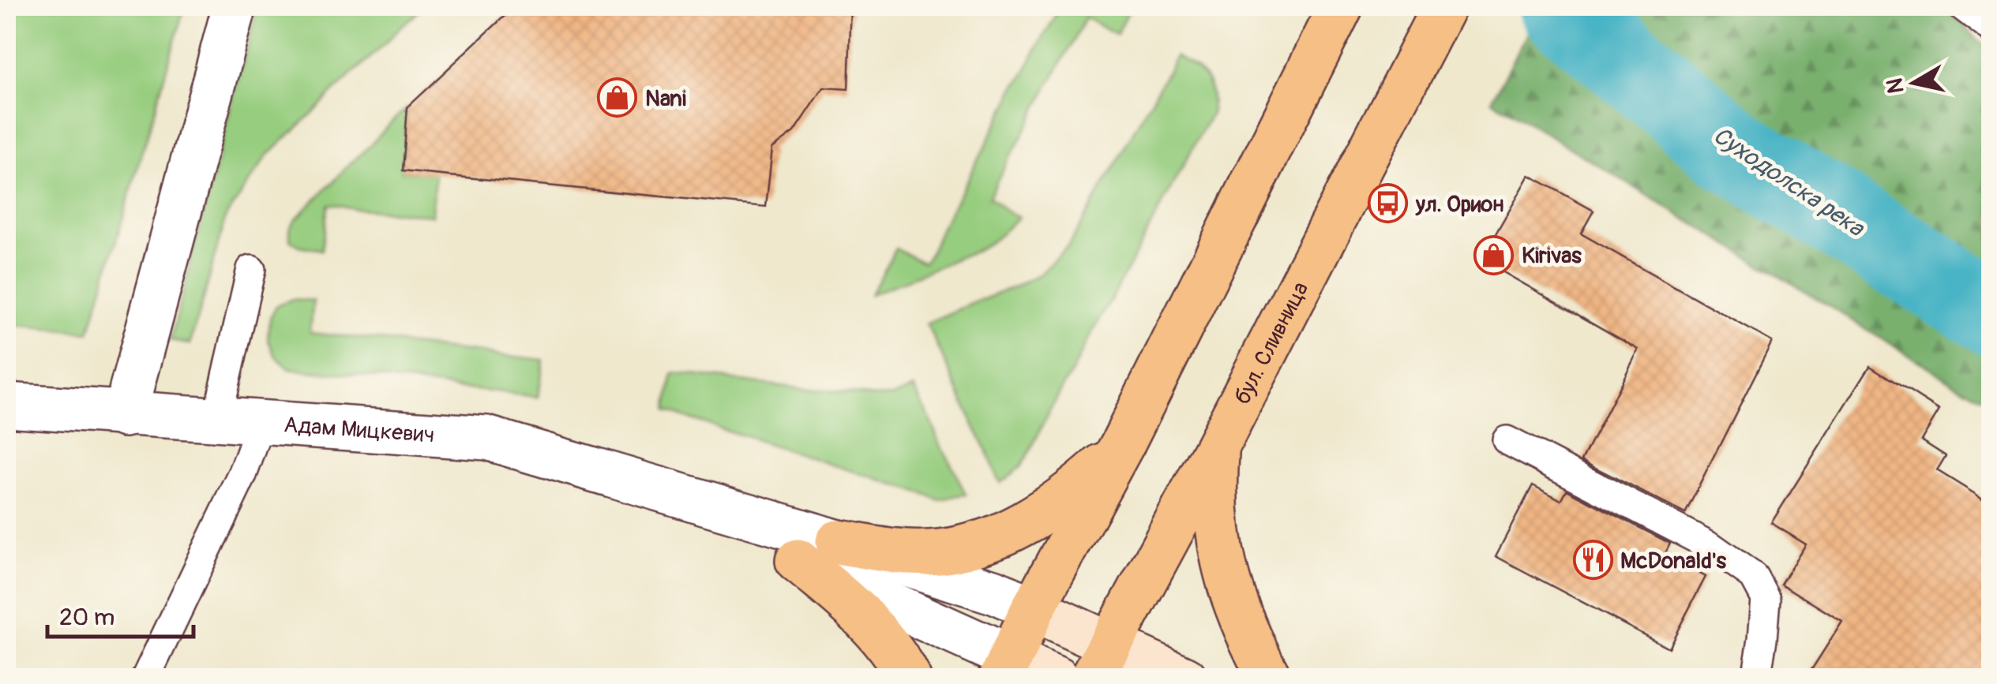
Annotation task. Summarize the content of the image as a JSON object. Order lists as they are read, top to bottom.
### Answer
{
  "streets": {
    "main road": ["бул. Сливница"],
    "street": ["Адам Мицкевич"]
  },
  "water": ["Суходолска река"],
  "places": {
    "shop": ["Nani", "Kirivas"],
    "bus stop": ["ул. Орион"],
    "restaurant": ["McDonald's"]
  },
  "scale_bar": "20 m",
  "north": "left"
}
